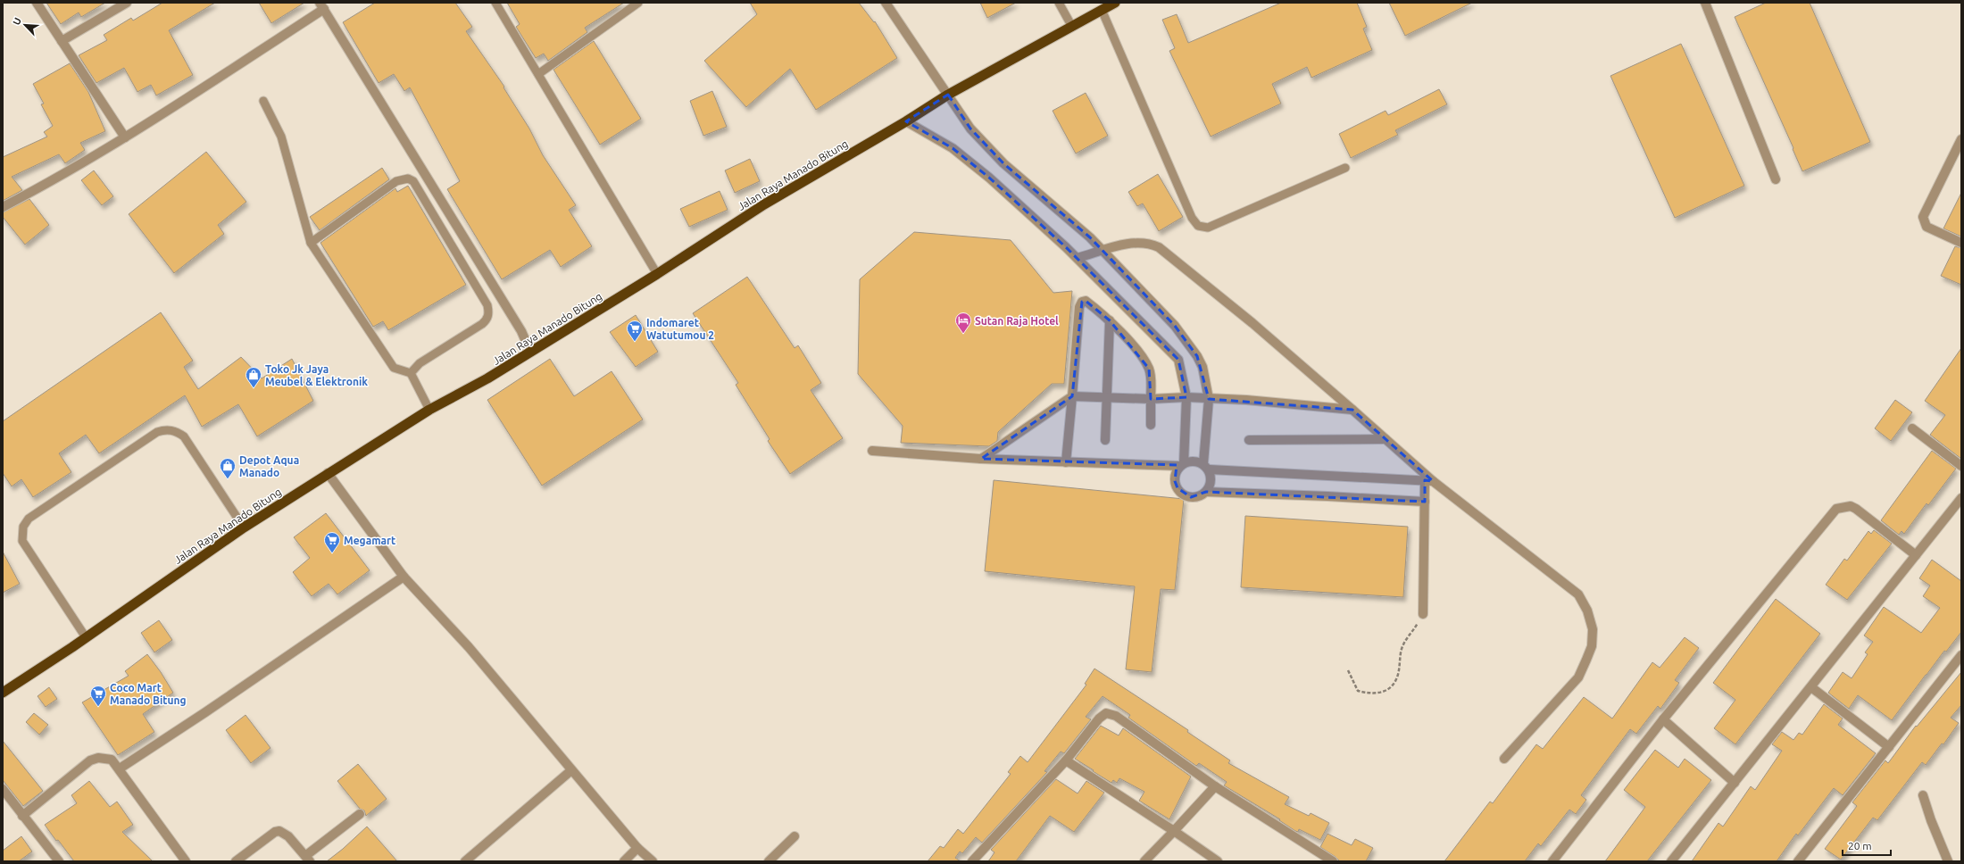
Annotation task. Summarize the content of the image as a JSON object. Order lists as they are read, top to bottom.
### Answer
{
  "streets": {
    "highway": ["Jalan Raya Manado Bitung"]
  },
  "places": {
    "hotel": ["Sutan Raja Hotel"],
    "supermarket": ["Indomaret Watutumou 2", "Megamart", "Coco Mart Manado Bitung"],
    "shop": ["Toko Jk Jaya Meubel & Elektronik", "Depot Aqua Manado"]
  },
  "scale_bar": "20 m",
  "north": "top left"
}
